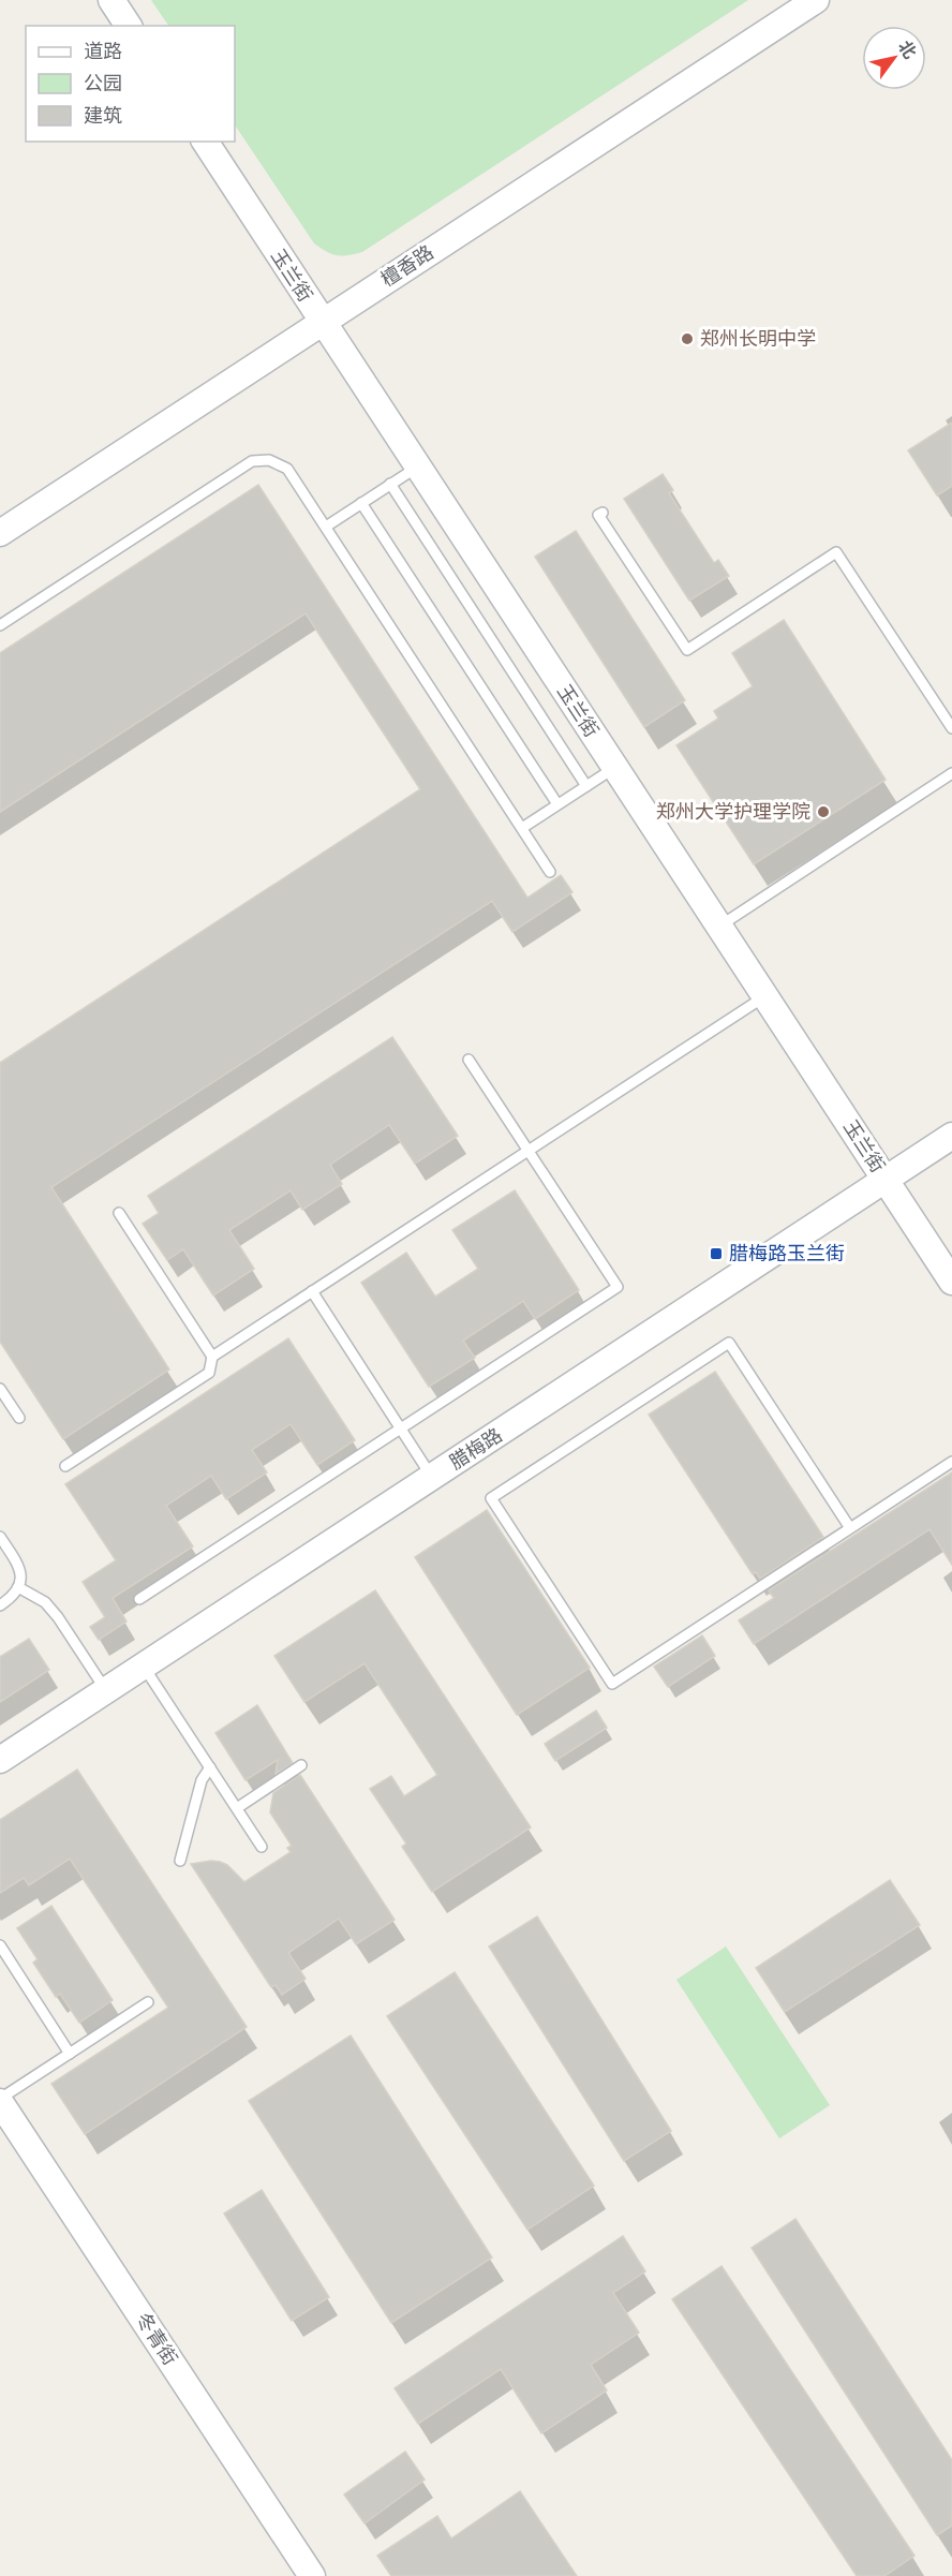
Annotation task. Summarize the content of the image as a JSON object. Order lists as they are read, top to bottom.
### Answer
{
  "streets": {
    "street": [
      "檀香路",
      "玉兰街",
      "腊梅路",
      "冬青街"
    ]
  },
  "crossings": [
    ["檀香路", "玉兰街"],
    ["玉兰街", "腊梅路"]
  ],
  "places": {
    "other": ["郑州长明中学", "郑州大学护理学院"],
    "transit": ["腊梅路玉兰街"]
  },
  "legend": ["道路", "公园", "建筑"],
  "north": "top right"
}
